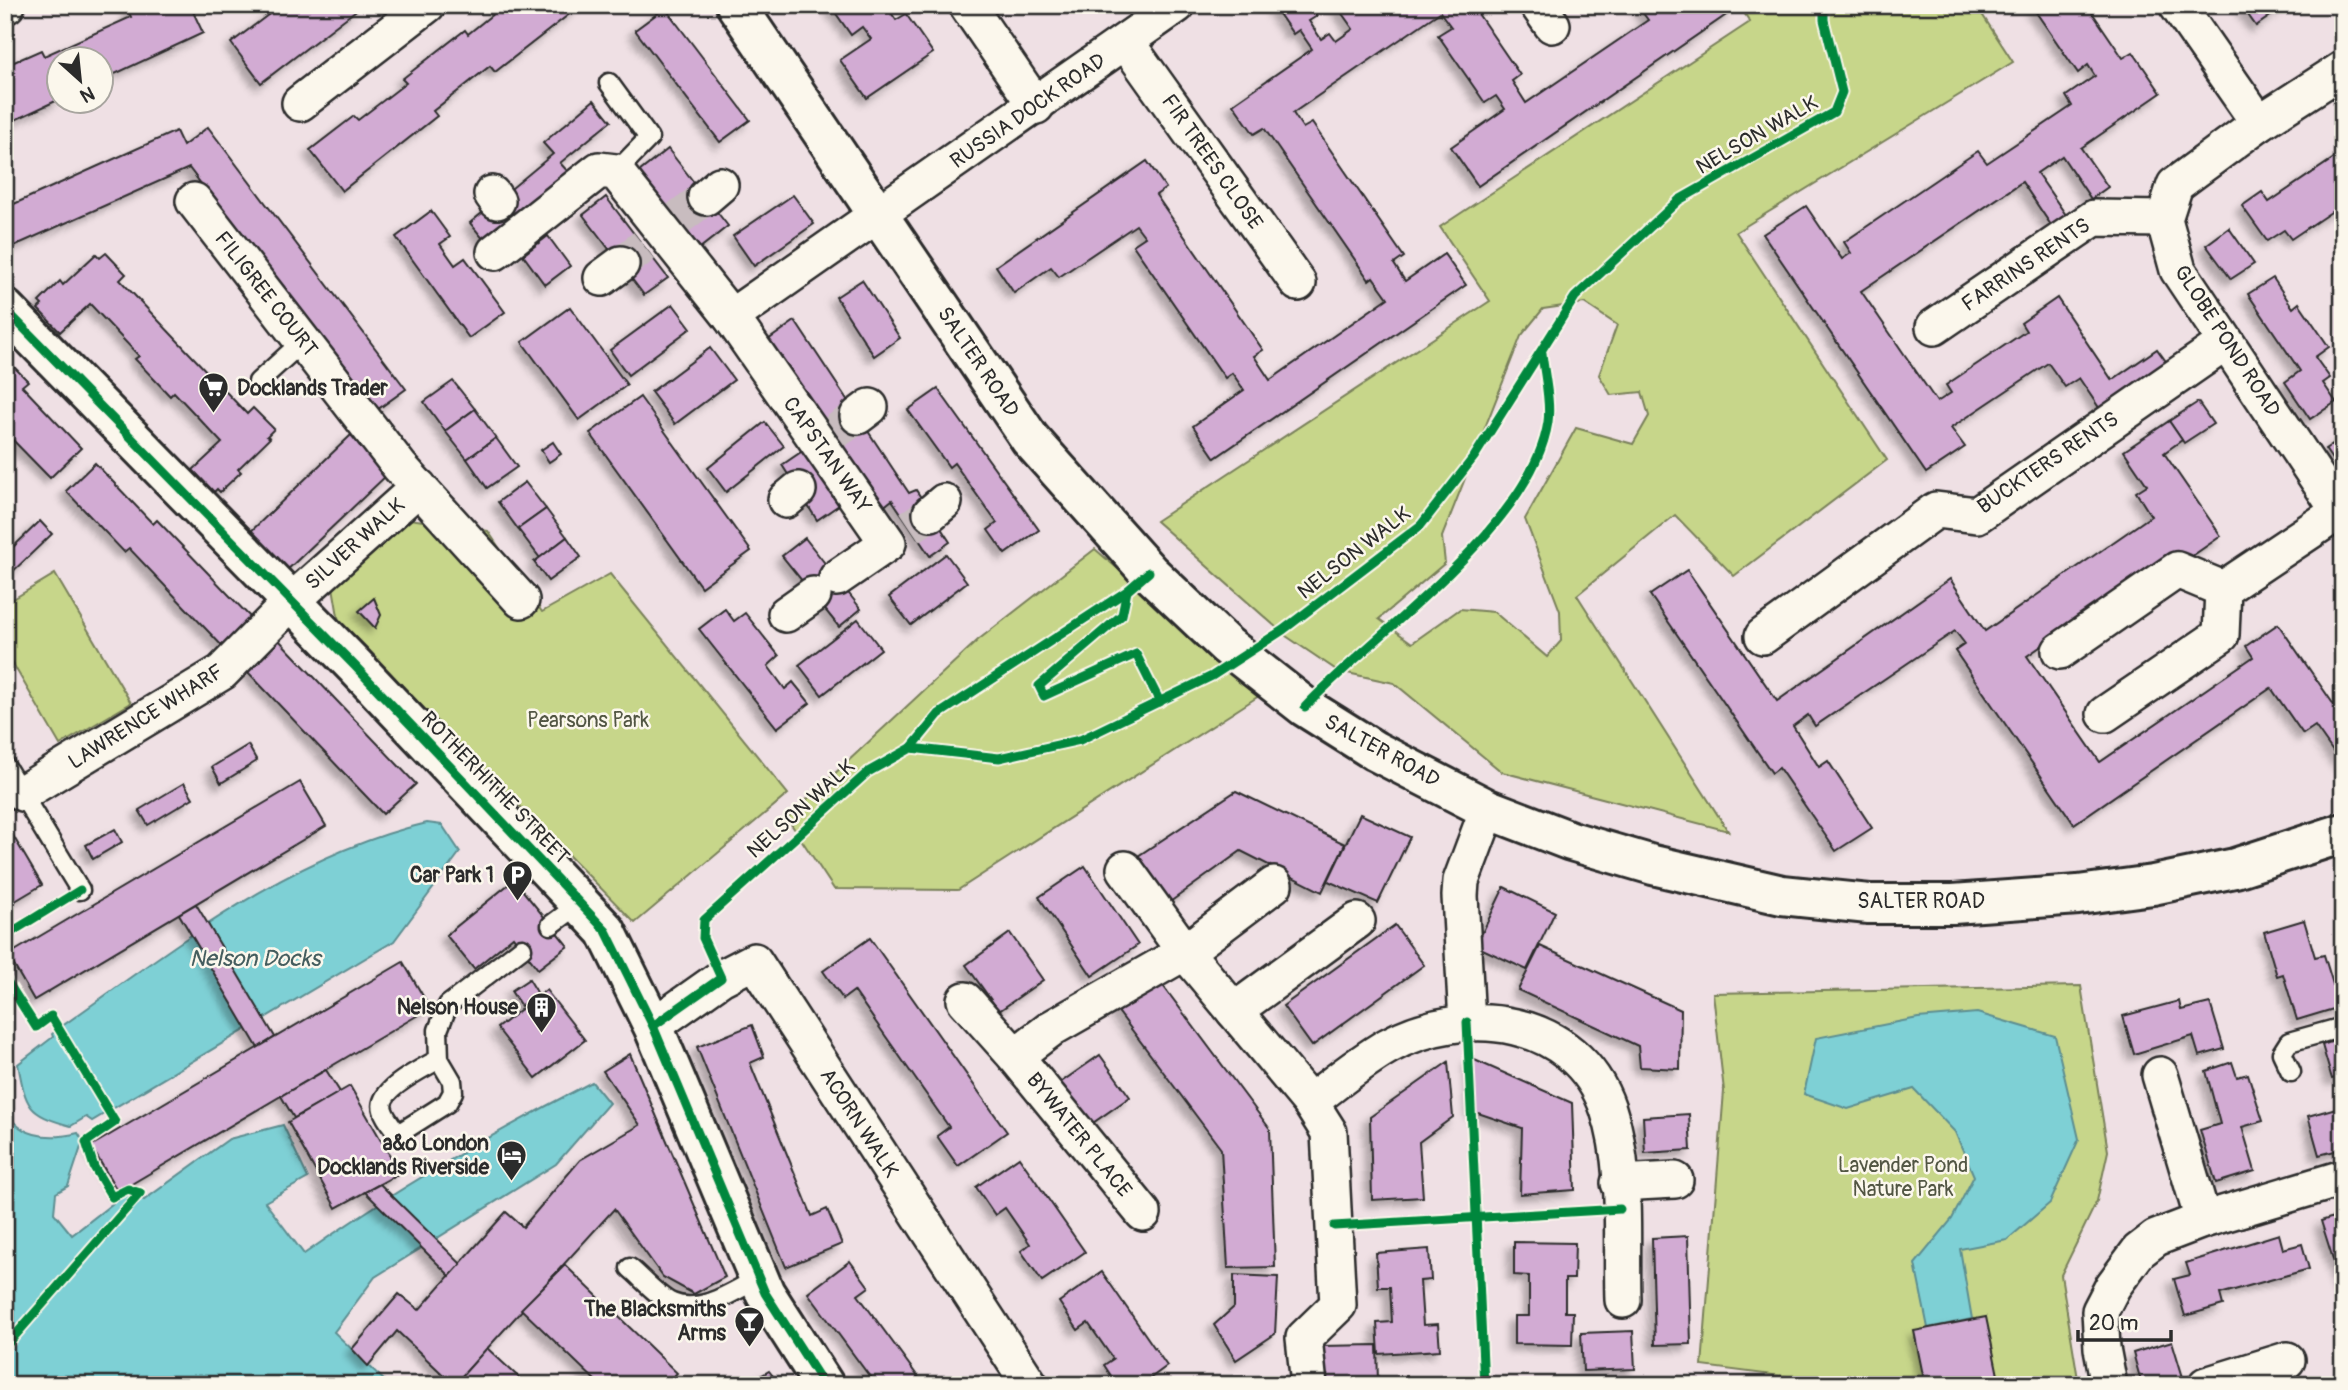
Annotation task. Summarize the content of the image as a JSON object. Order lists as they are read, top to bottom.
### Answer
{
  "streets": {
    "main road": ["SALTER ROAD", "ROTHERHITHE STREET"],
    "street": [
      "RUSSIA DOCK ROAD",
      "FIR TREES CLOSE",
      "FARRINS RENTS",
      "FILIGREE COURT",
      "GLOBE POND ROAD",
      "CAPSTAN WAY",
      "BUCKTERS RENTS",
      "SILVER WALK",
      "LAWRENCE WHARF",
      "ACORN WALK",
      "BYWATER PLACE"
    ],
    "cycle path": ["NELSON WALK"]
  },
  "crossings": [
    ["RUSSIA DOCK ROAD", "FIR TREES CLOSE"],
    ["RUSSIA DOCK ROAD", "SALTER ROAD"],
    ["FARRINS RENTS", "GLOBE POND ROAD"],
    ["FILIGREE COURT", "SILVER WALK"],
    ["GLOBE POND ROAD", "BUCKTERS RENTS"],
    ["SILVER WALK", "LAWRENCE WHARF"],
    ["SILVER WALK", "ROTHERHITHE STREET"],
    ["LAWRENCE WHARF", "ROTHERHITHE STREET"],
    ["ROTHERHITHE STREET", "ACORN WALK"]
  ],
  "water": ["Nelson Docks"],
  "parks": ["Pearsons Park", "Lavender Pond Nature Park"],
  "places": {
    "supermarket": ["Docklands Trader"],
    "parking": ["Car Park 1"],
    "building": ["Nelson House"],
    "hotel": ["a&o London Docklands Riverside"],
    "bar": ["The Blacksmiths Arms"]
  },
  "scale_bar": "20 m",
  "north": "bottom right"
}
